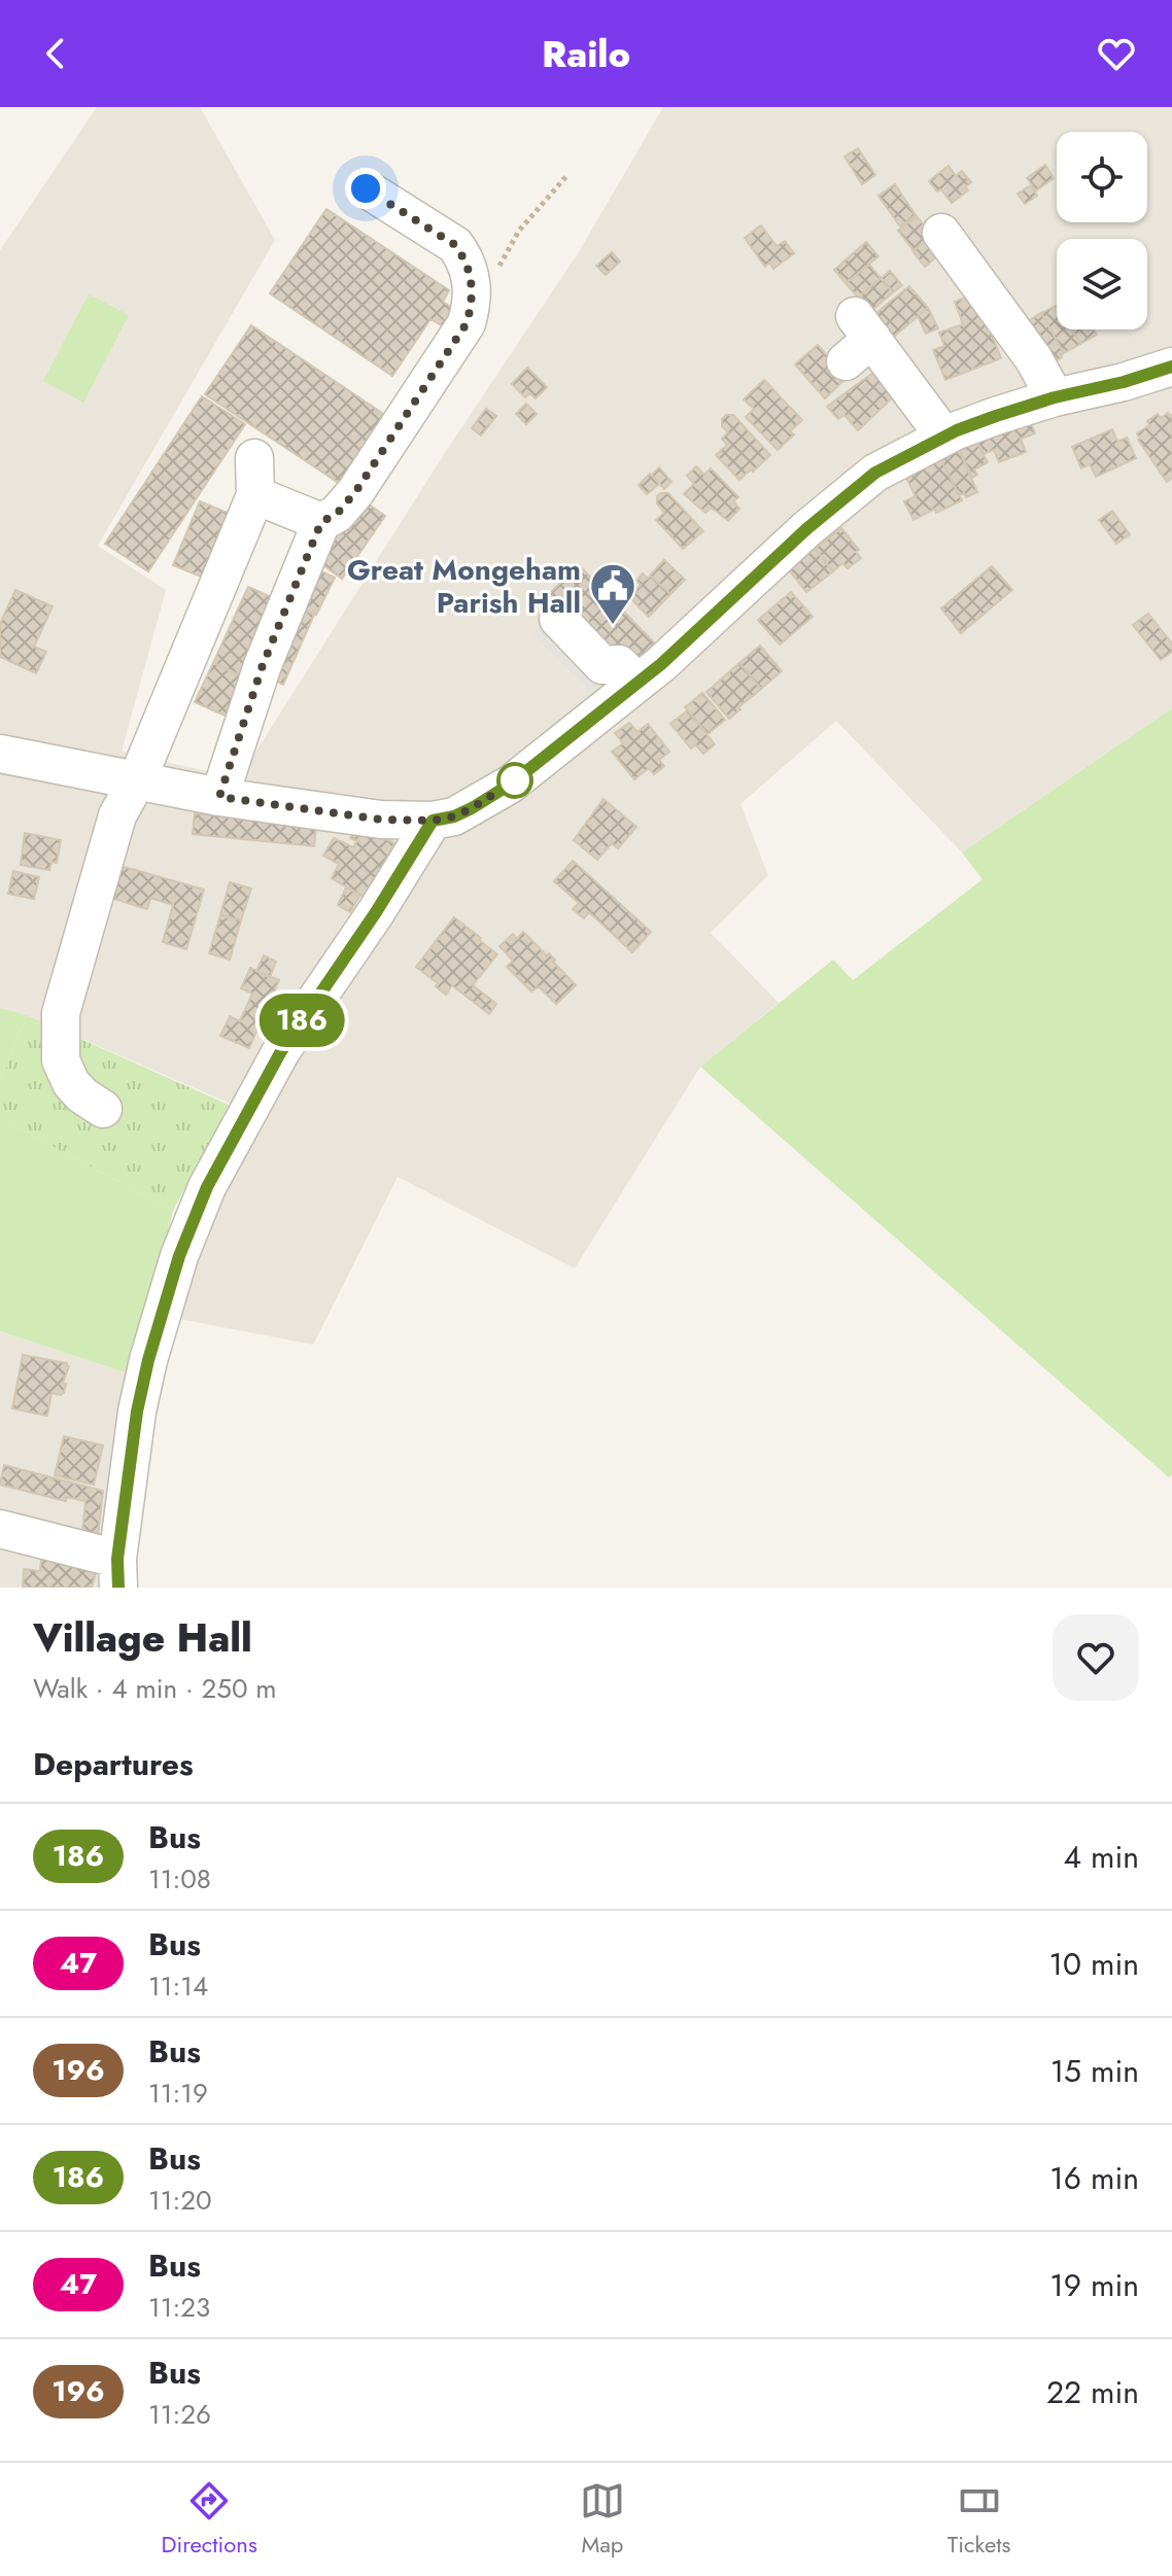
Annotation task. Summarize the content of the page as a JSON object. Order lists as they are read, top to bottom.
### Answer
{
  "places": {
    "public building": ["Great Mongeham Parish Hall"]
  },
  "lines": ["bus line 186"],
  "page": {
    "header": "Railo",
    "on_map": "186",
    "heading": [
      ["Village Hall", "Walk · 4 min · 250 m"],
      "Departures"
    ],
    "list": [
      {
        "mark": "186",
        "name": "Bus",
        "note": "11:08",
        "value": "4 min"
      },
      {
        "mark": "47",
        "name": "Bus",
        "note": "11:14",
        "value": "10 min"
      },
      {
        "mark": "196",
        "name": "Bus",
        "note": "11:19",
        "value": "15 min"
      },
      {
        "mark": "186",
        "name": "Bus",
        "note": "11:20",
        "value": "16 min"
      },
      {
        "mark": "47",
        "name": "Bus",
        "note": "11:23",
        "value": "19 min"
      },
      {
        "mark": "196",
        "name": "Bus",
        "note": "11:26",
        "value": "22 min"
      }
    ],
    "tabs": ["Directions", "Map", "Tickets"]
  }
}
